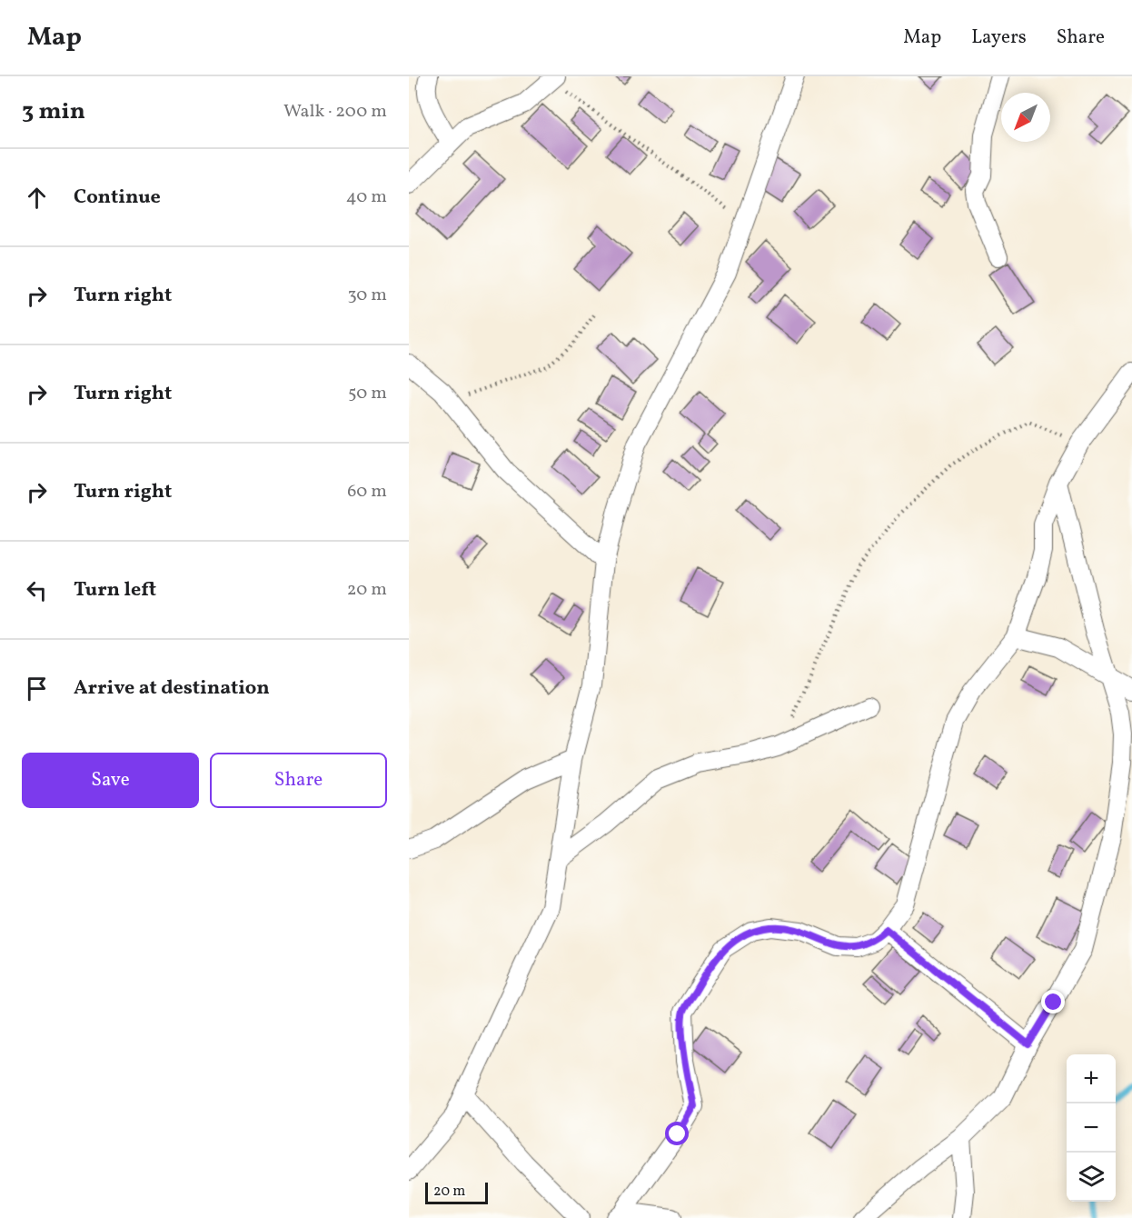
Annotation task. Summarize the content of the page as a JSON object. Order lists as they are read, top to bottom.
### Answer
{
  "scale_bar": "20 m",
  "north": "bottom left",
  "page": {
    "header": "Map",
    "nav": ["Map", "Layers", "Share"],
    "heading": ["3 min", "Walk · 200 m"],
    "list": [
      ["Continue", "40 m"],
      ["Turn right", "30 m"],
      ["Turn right", "50 m"],
      ["Turn right", "60 m"],
      ["Turn left", "20 m"],
      "Arrive at destination"
    ],
    "buttons": ["Save", "Share"],
    "map_buttons": ["+", "−"],
    "scale": "20 m"
  }
}
